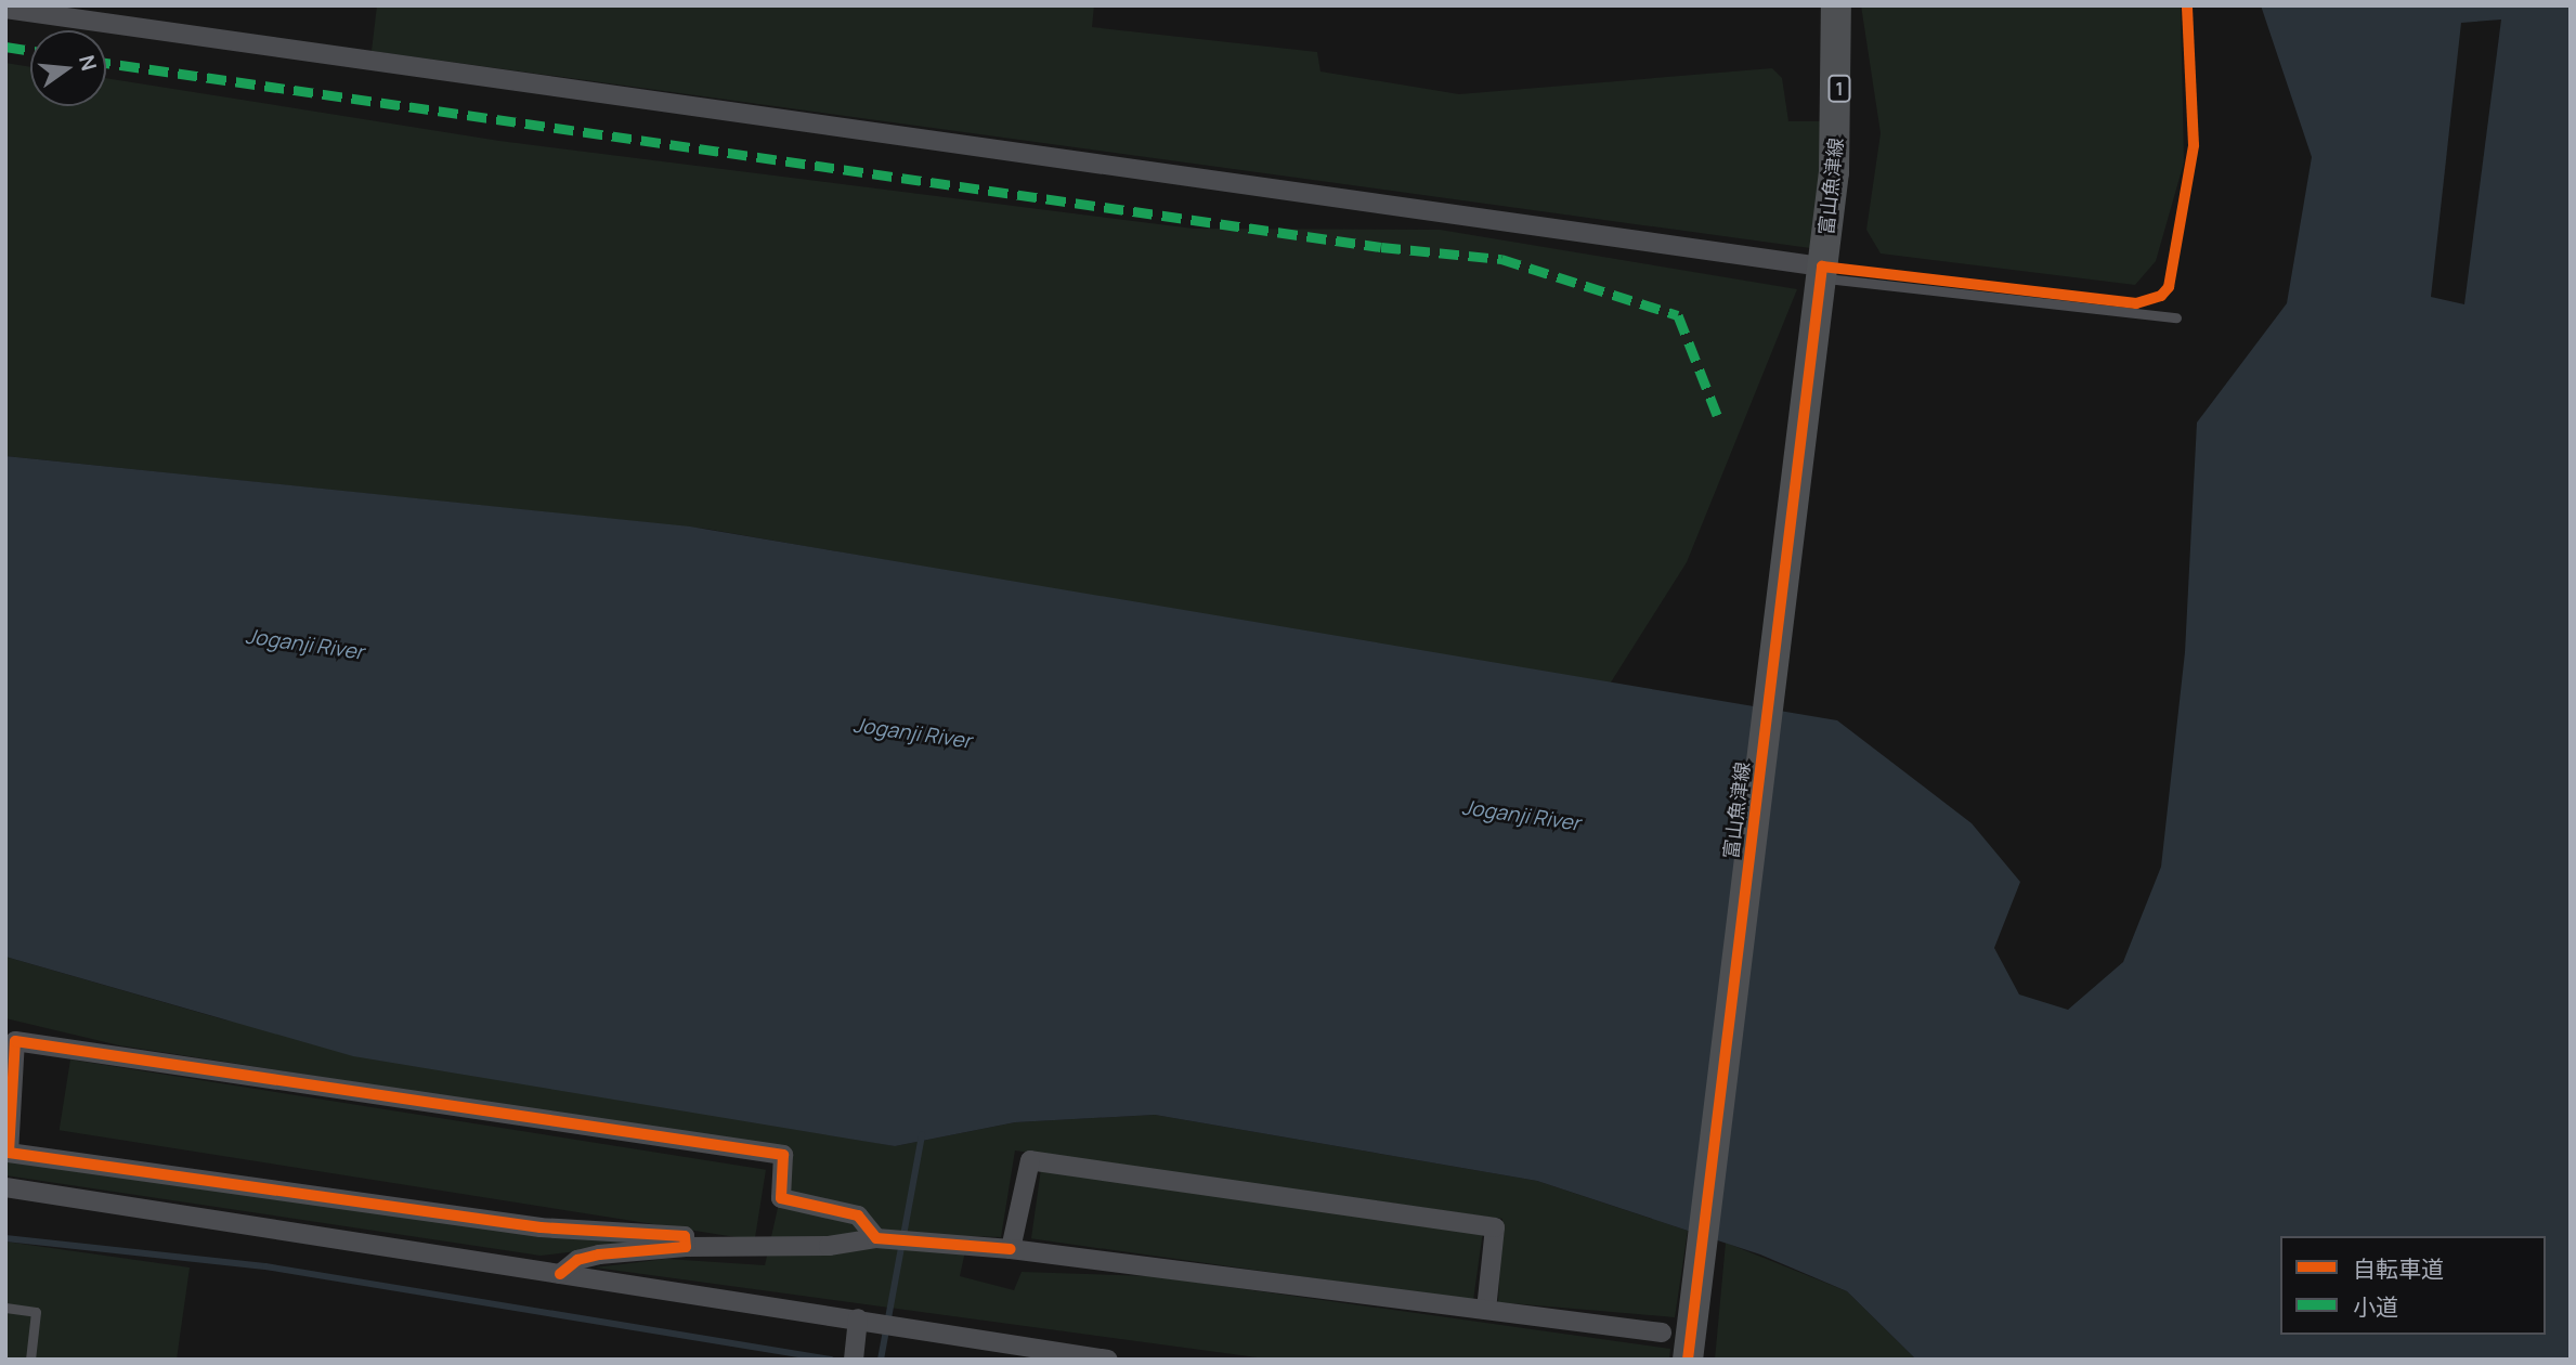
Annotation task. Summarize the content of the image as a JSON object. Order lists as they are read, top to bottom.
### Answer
{
  "streets": {
    "main road": ["1", "富山魚津線"]
  },
  "water": ["Joganji River"],
  "legend": ["自転車道", "小道"],
  "north": "right"
}
